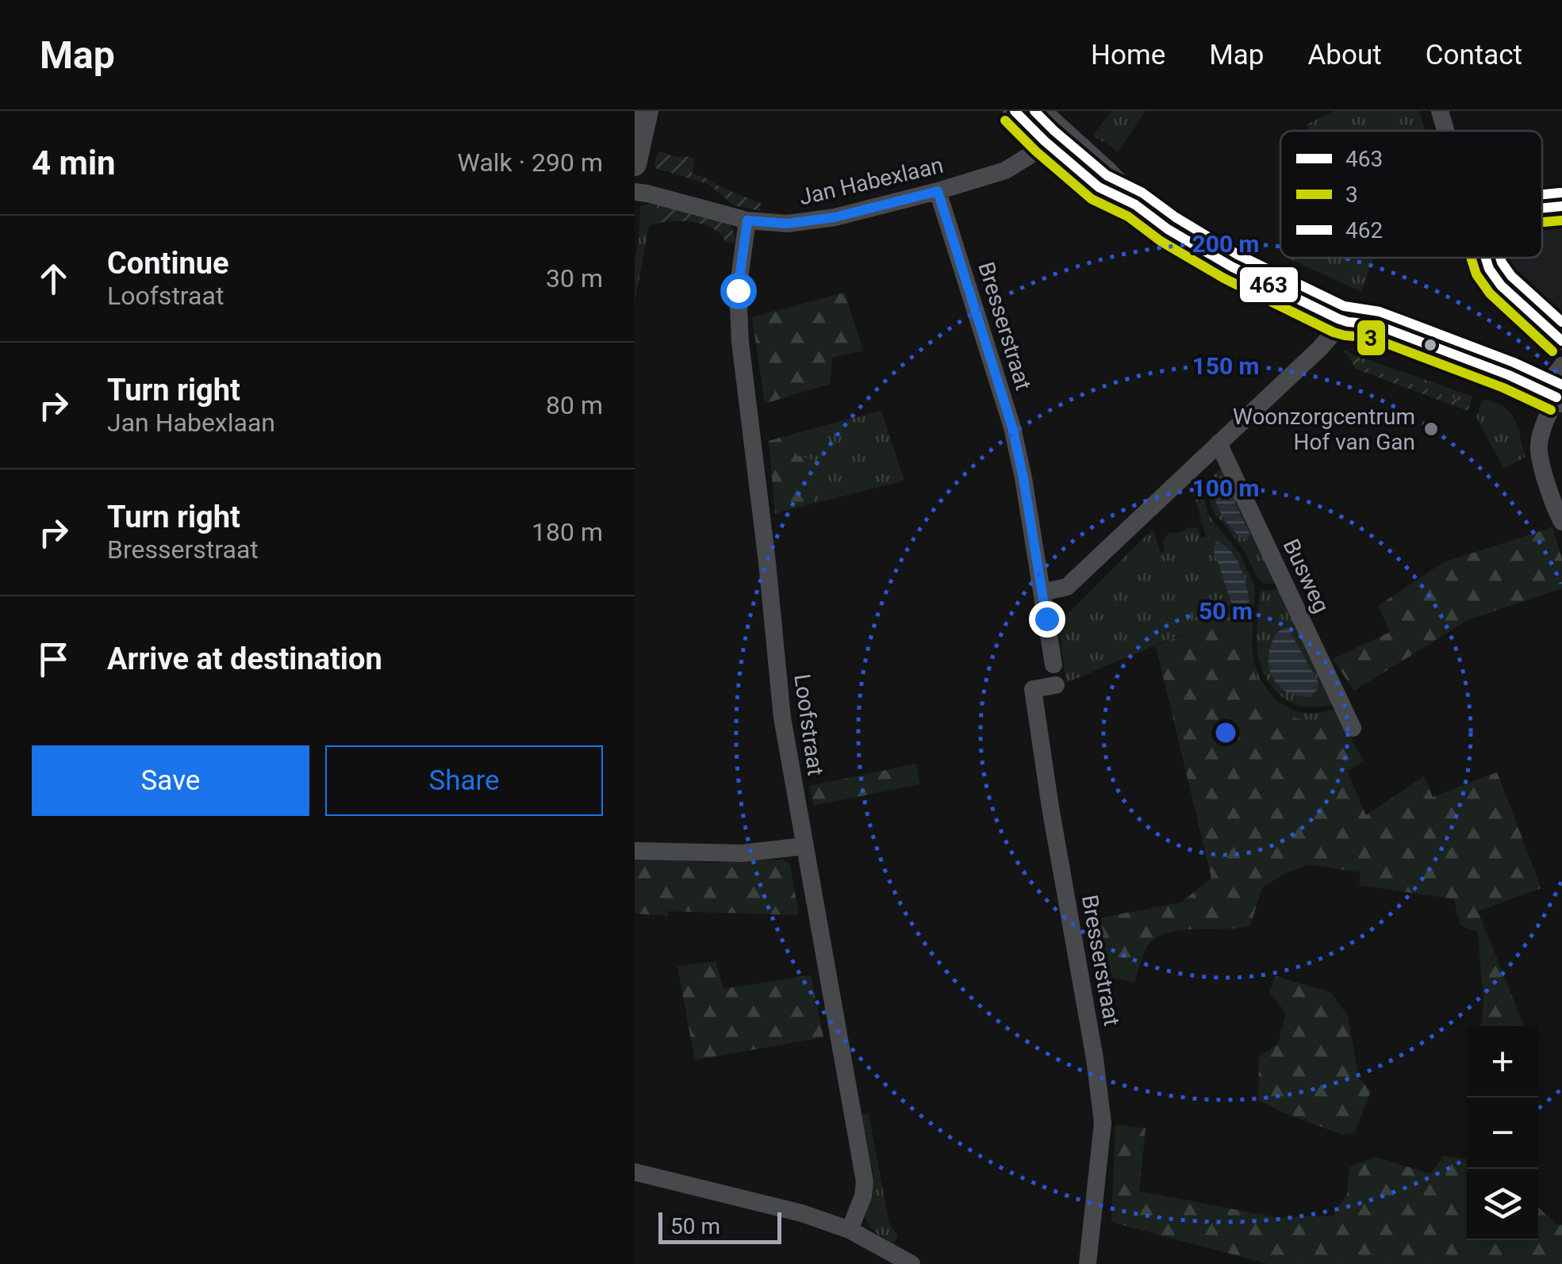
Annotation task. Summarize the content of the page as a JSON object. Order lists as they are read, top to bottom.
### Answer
{
  "streets": {
    "street": [
      "Jan Habexlaan",
      "Bresserstraat",
      "Busweg",
      "Loofstraat"
    ]
  },
  "crossings": [
    ["Jan Habexlaan", "Bresserstraat"],
    ["Jan Habexlaan", "Loofstraat"]
  ],
  "places": ["Woonzorgcentrum Hof van Gan"],
  "lines": ["transit line 463", "transit line 462", "transit line 3"],
  "legend": ["463", "3", "462"],
  "scale_bar": "50 m",
  "page": {
    "header": "Map",
    "nav": [
      "Home",
      "Map",
      "About",
      "Contact"
    ],
    "heading": ["4 min", "Walk · 290 m"],
    "list": [
      ["Continue", "Loofstraat", "30 m"],
      ["Turn right", "Jan Habexlaan", "80 m"],
      ["Turn right", "Bresserstraat", "180 m"],
      "Arrive at destination"
    ],
    "buttons": ["Save", "Share"],
    "map_buttons": ["+", "−"],
    "scale": "50 m"
  },
  "rings": [
    "200 m",
    "150 m",
    "100 m",
    "50 m"
  ]
}
